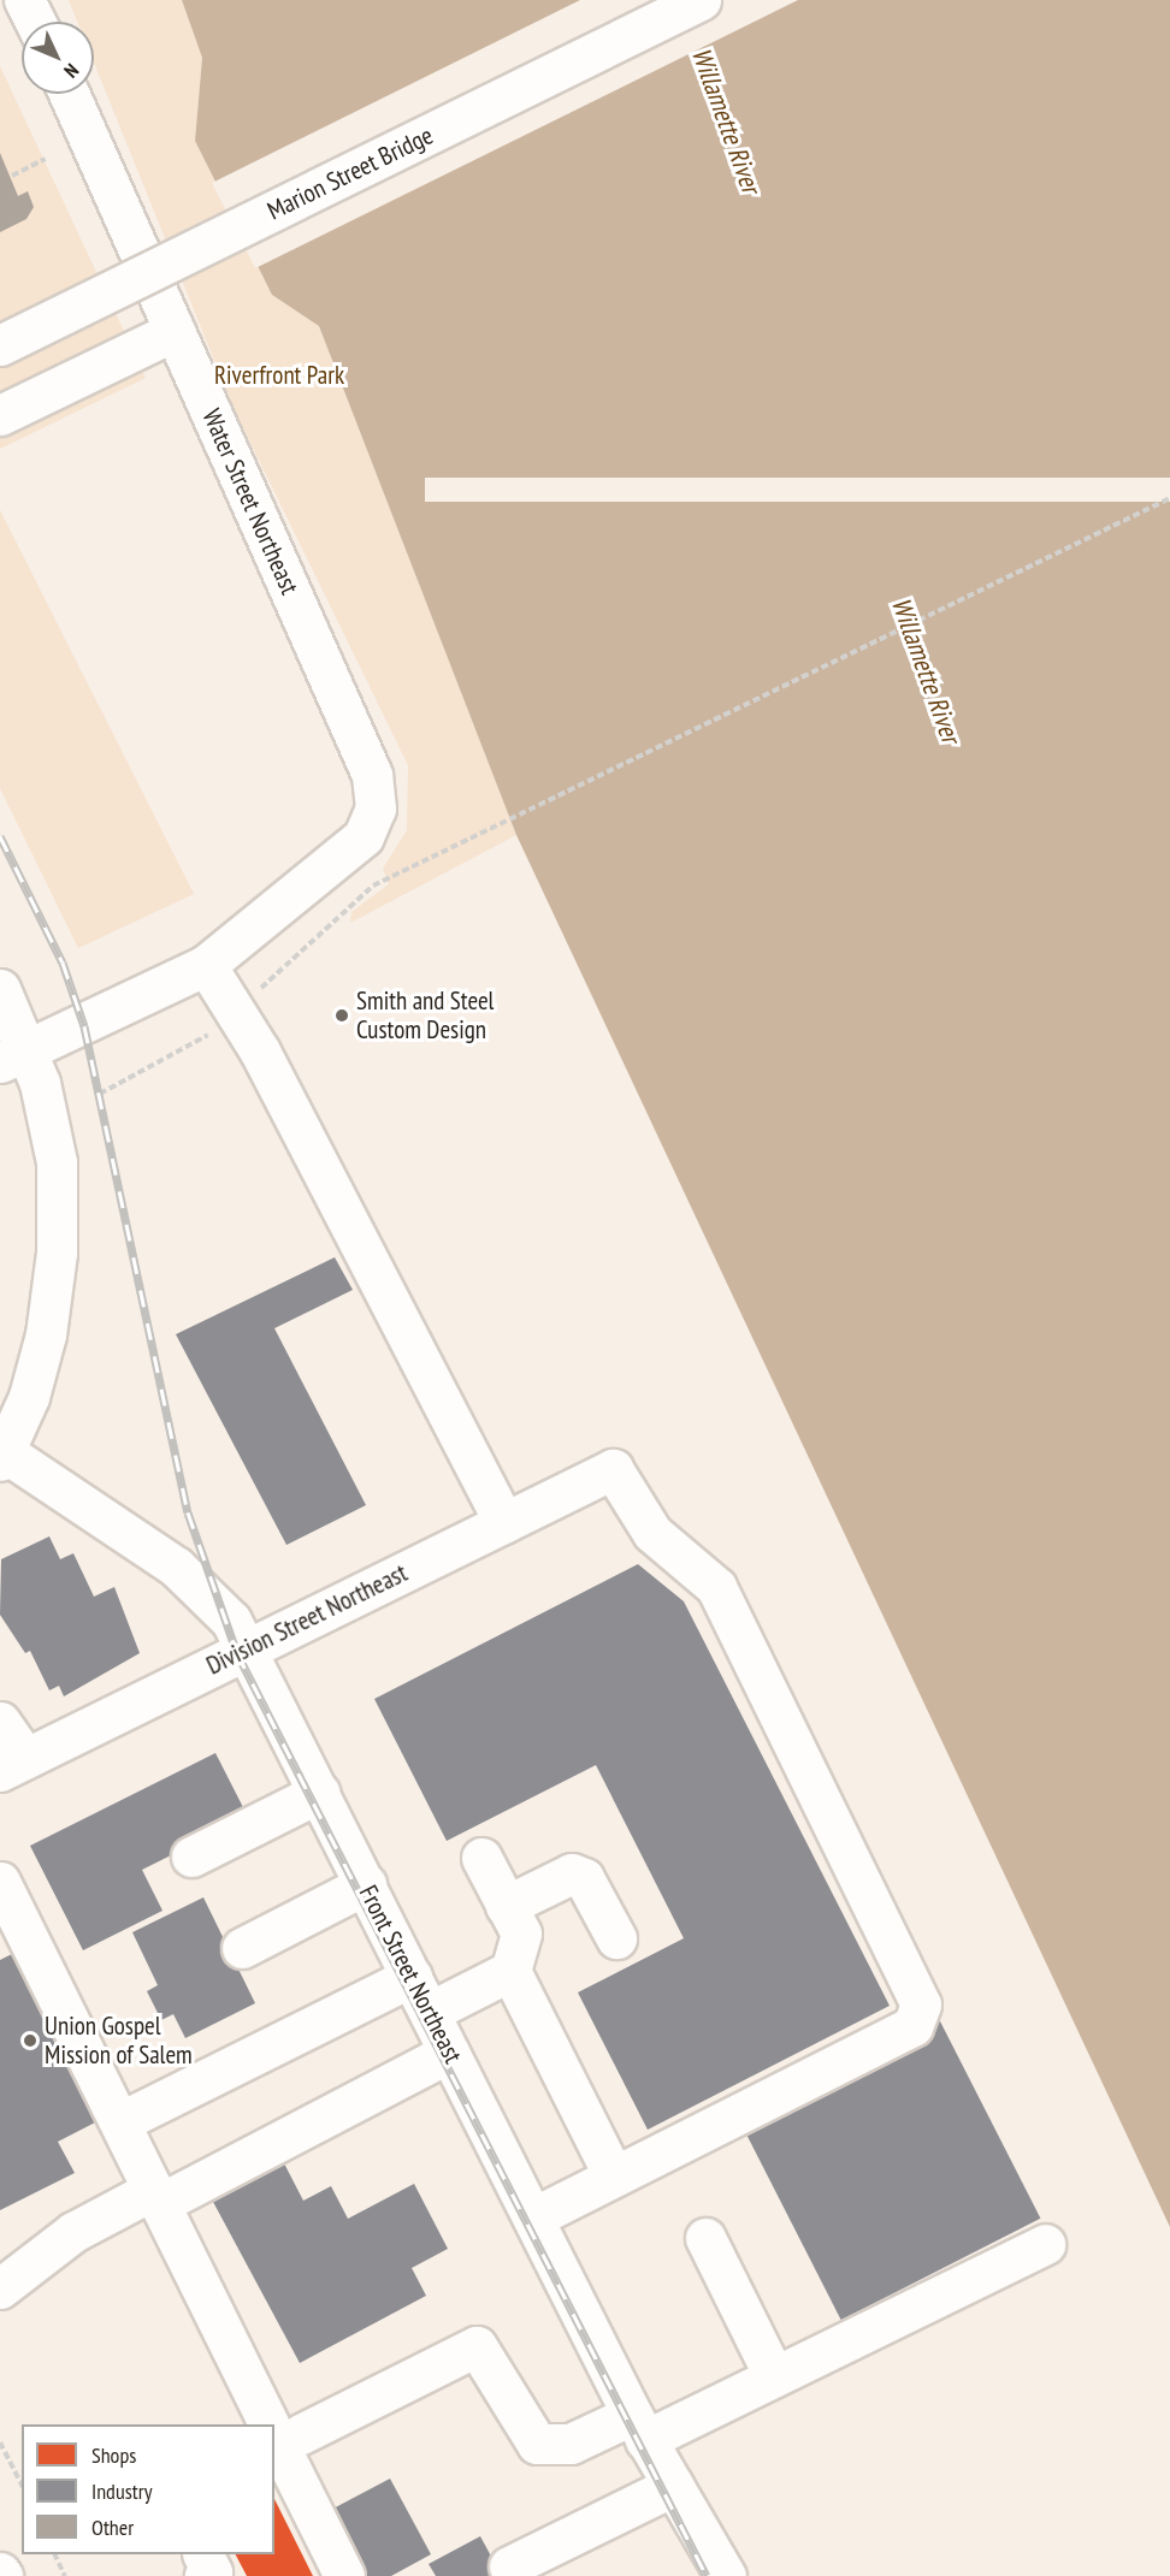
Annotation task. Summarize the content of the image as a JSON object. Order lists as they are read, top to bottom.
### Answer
{
  "streets": {
    "main road": [
      "Marion Street Bridge",
      "Water Street Northeast",
      "Division Street Northeast",
      "Front Street Northeast"
    ]
  },
  "crossings": [
    ["Division Street Northeast", "Front Street Northeast"]
  ],
  "water": ["Willamette River"],
  "parks": ["Riverfront Park"],
  "places": ["Smith and Steel Custom Design", "Union Gospel Mission of Salem"],
  "legend": ["Shops", "Industry", "Other"],
  "north": "bottom right"
}
